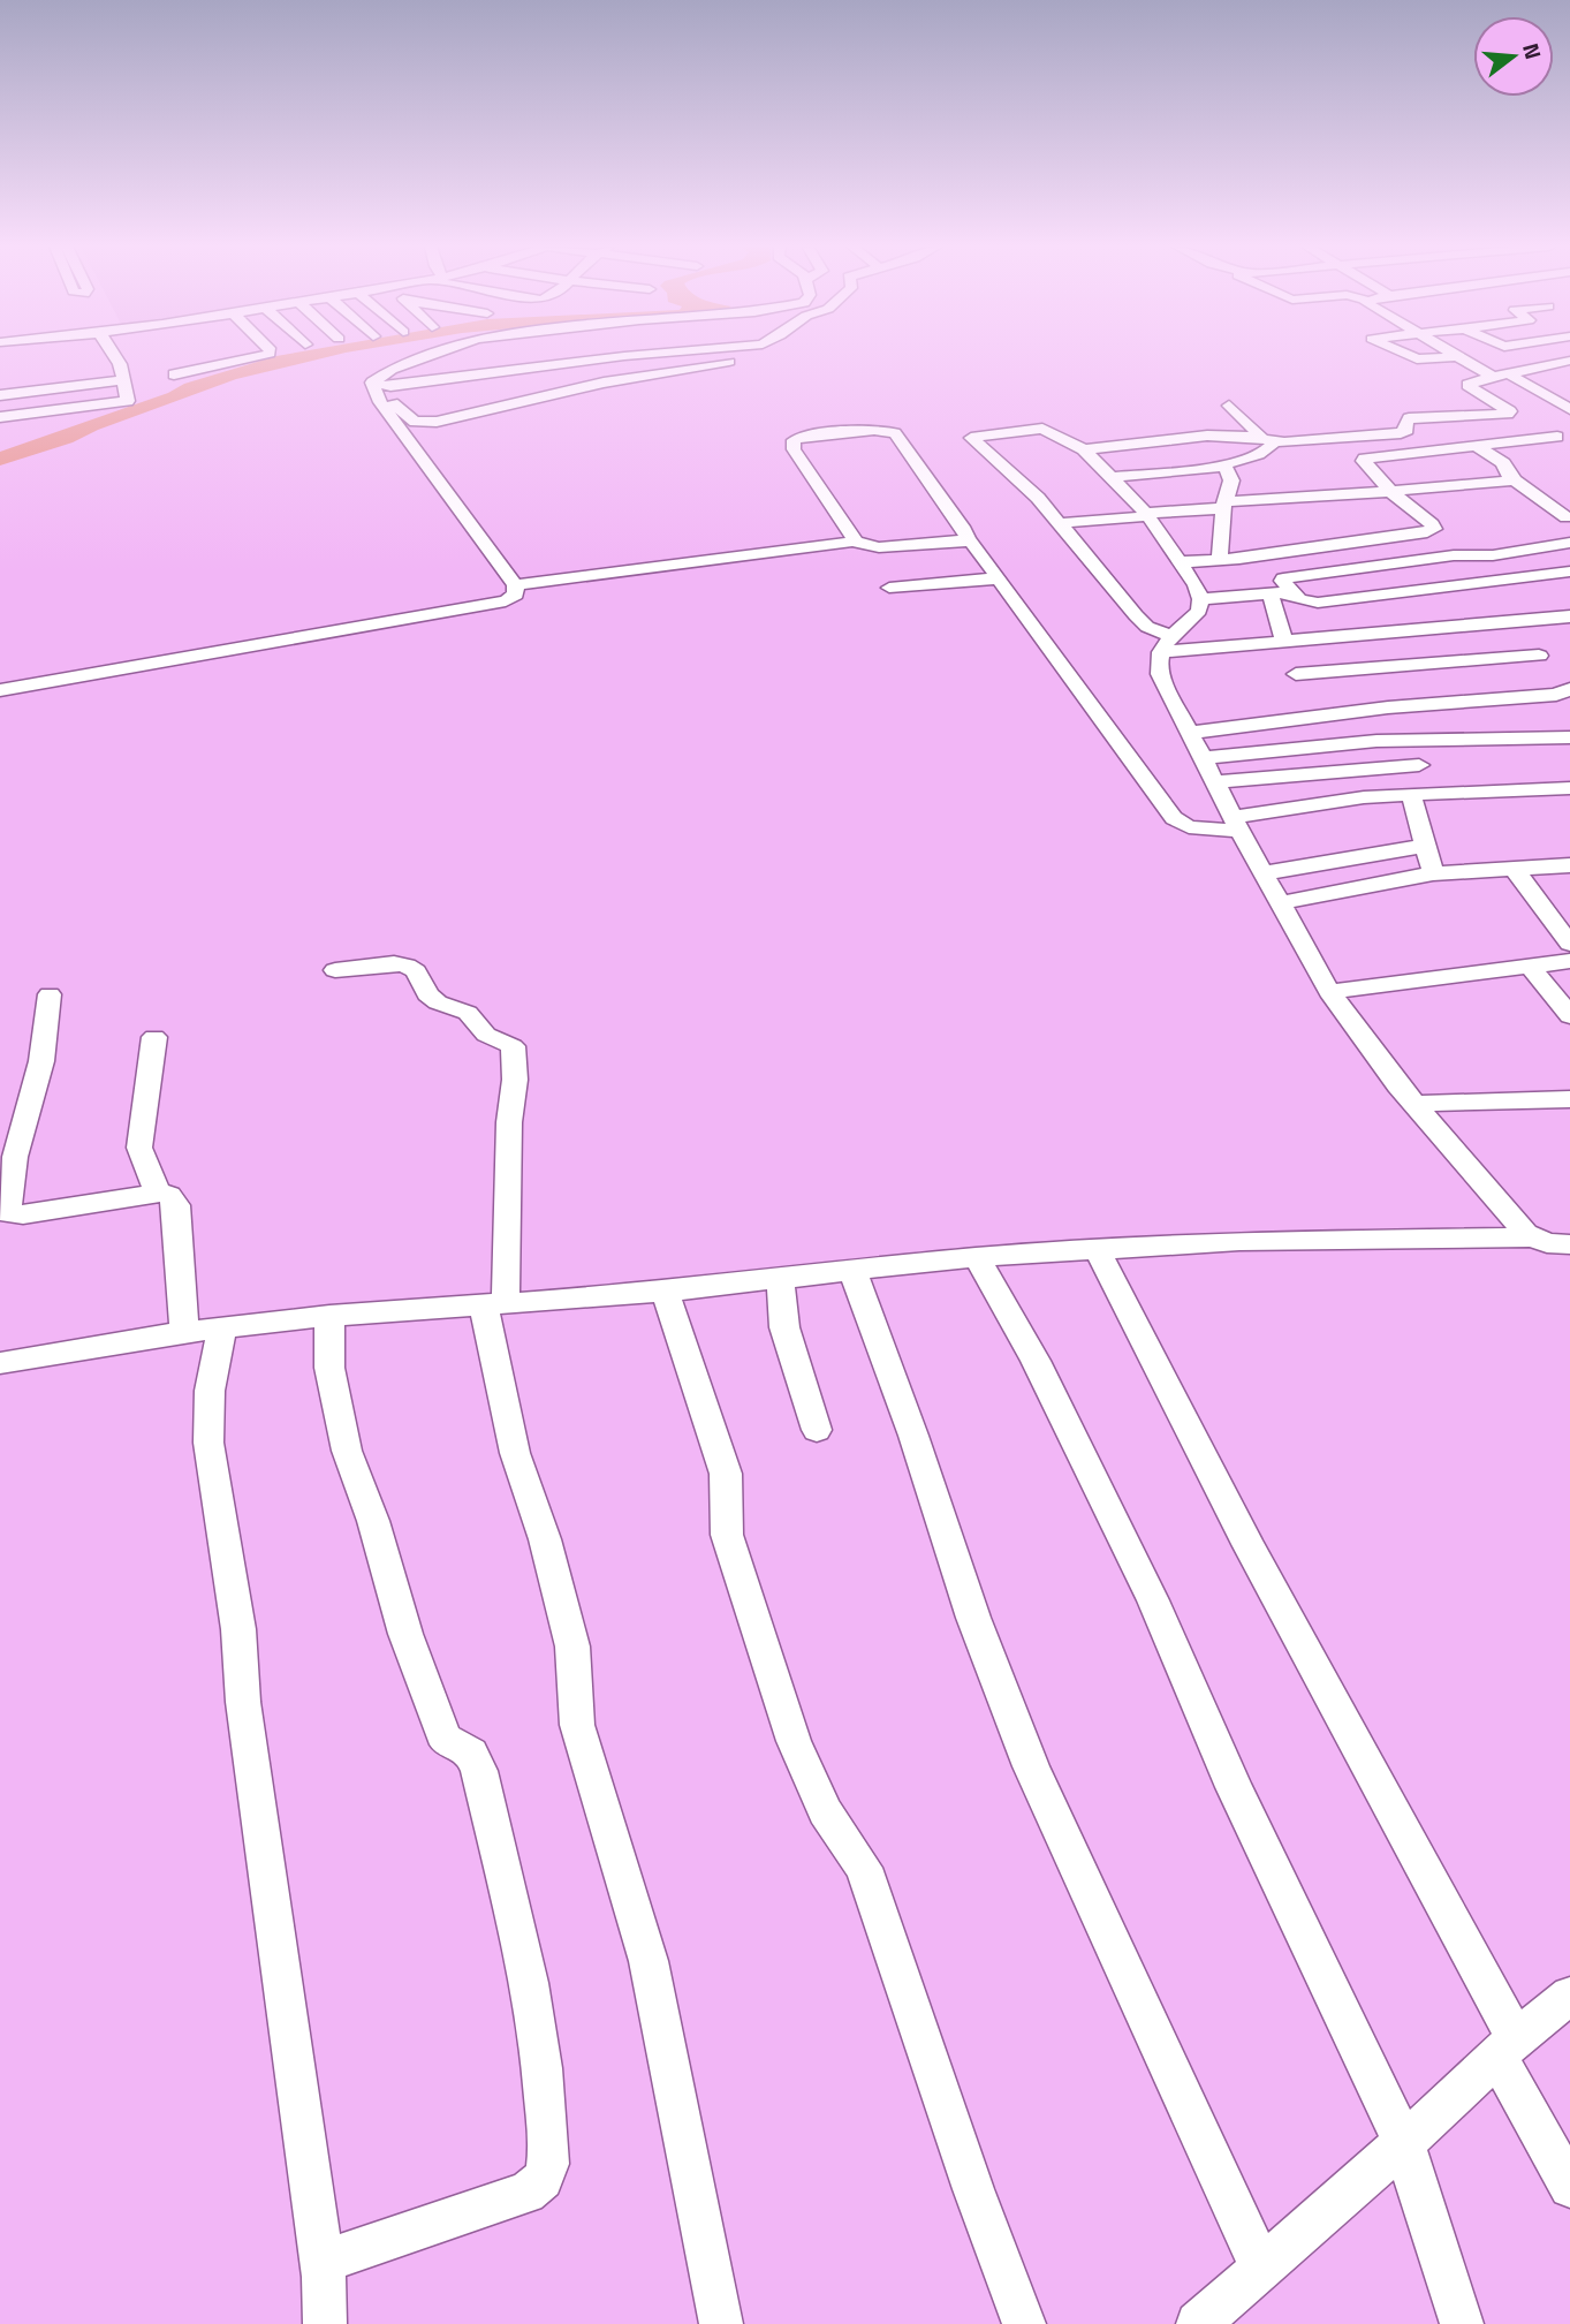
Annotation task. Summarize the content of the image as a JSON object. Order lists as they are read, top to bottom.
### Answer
{
  "north": "right"
}
